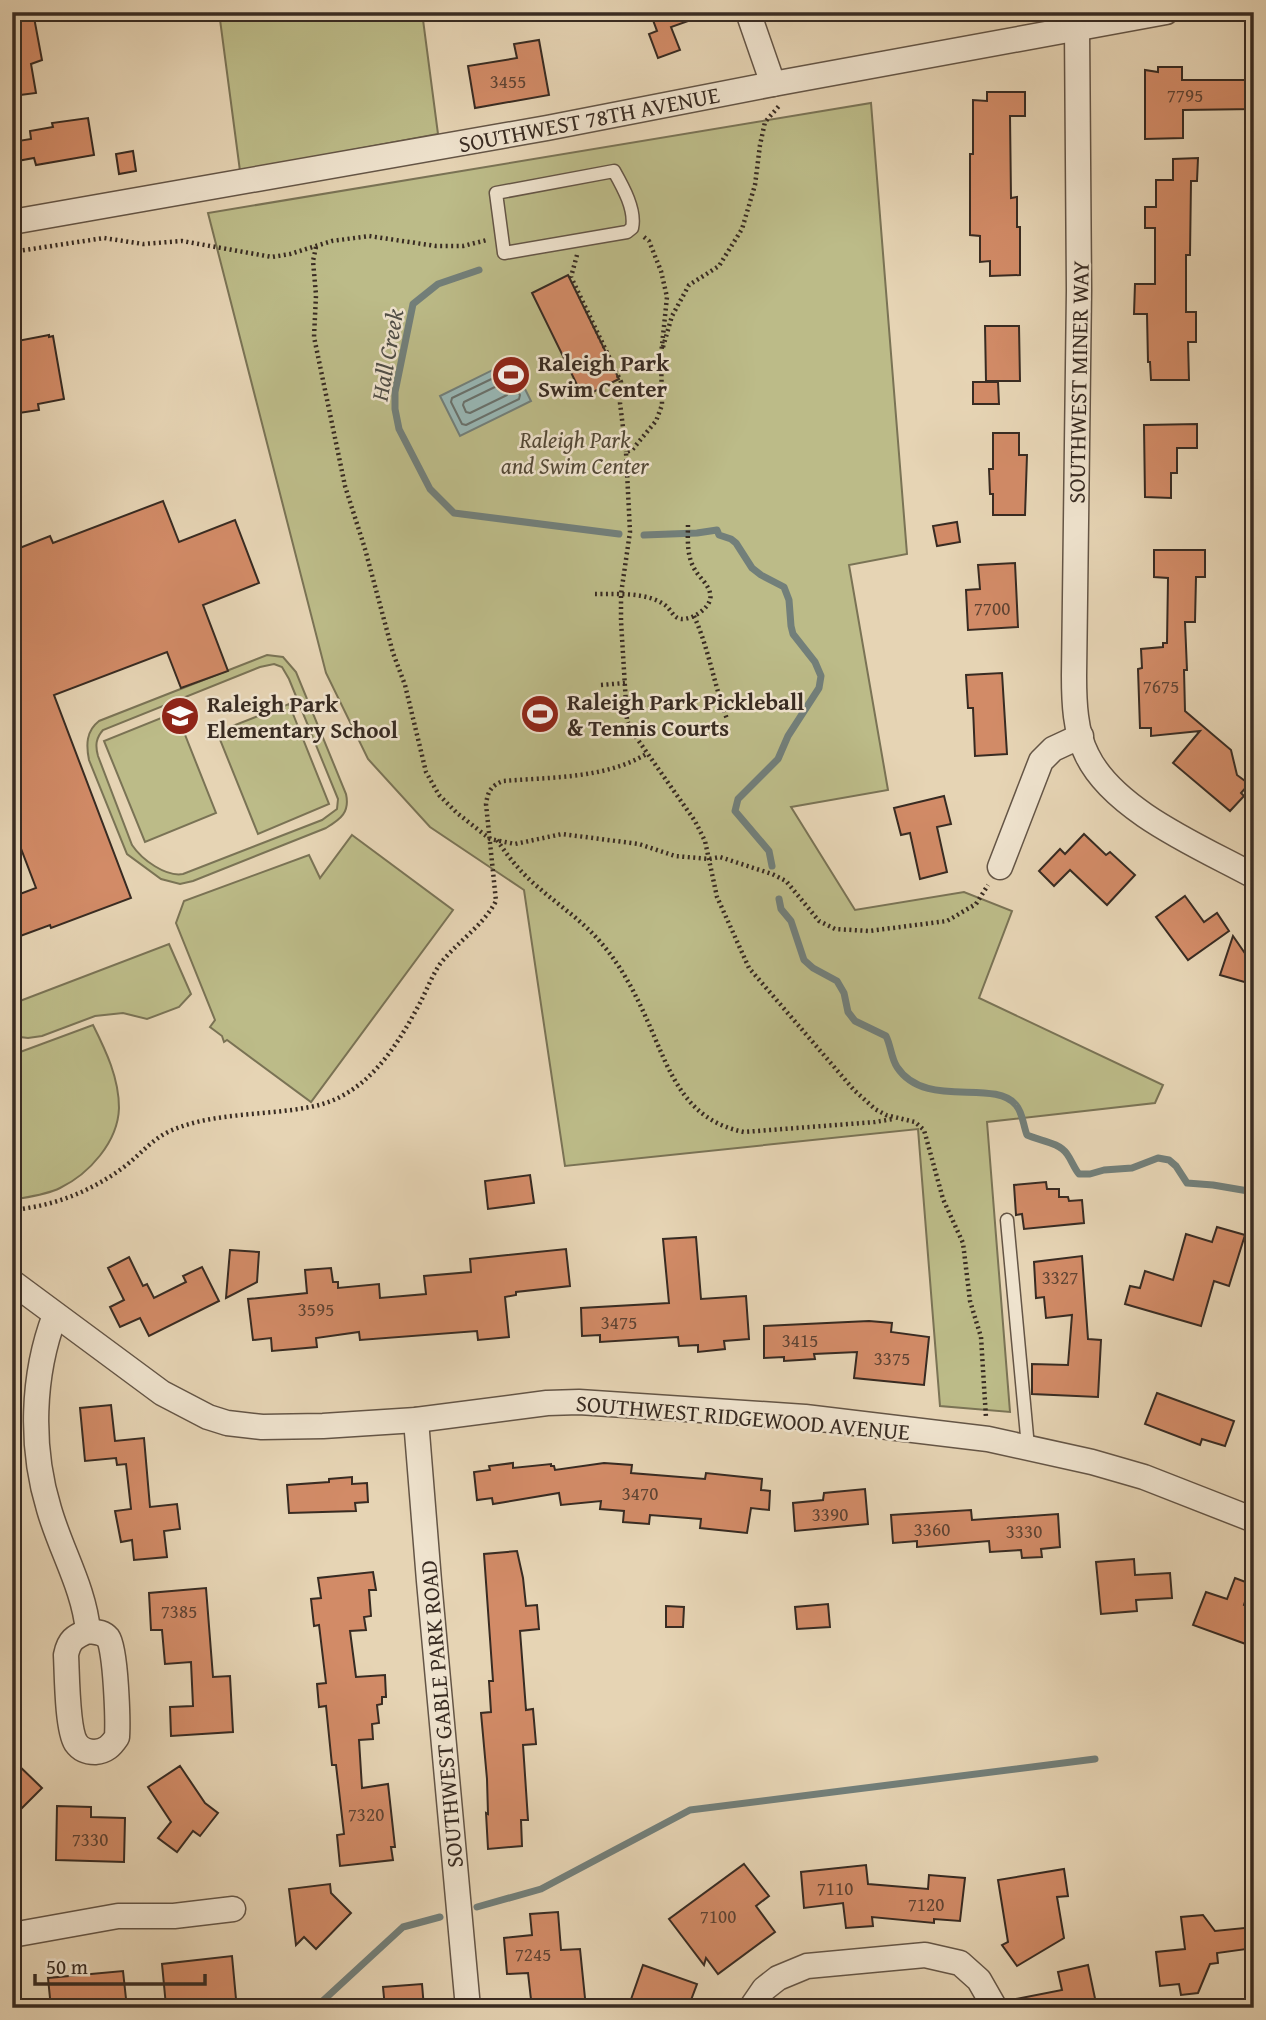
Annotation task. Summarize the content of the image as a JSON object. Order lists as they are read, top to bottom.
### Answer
{
  "streets": {
    "street": [
      "SOUTHWEST 78TH AVENUE",
      "SOUTHWEST MINER WAY",
      "SOUTHWEST RIDGEWOOD AVENUE",
      "SOUTHWEST GABLE PARK ROAD"
    ]
  },
  "crossings": [
    ["SOUTHWEST 78TH AVENUE", "SOUTHWEST MINER WAY"],
    ["SOUTHWEST RIDGEWOOD AVENUE", "SOUTHWEST GABLE PARK ROAD"]
  ],
  "water": ["Hall Creek"],
  "parks": ["Raleigh Park and Swim Center"],
  "places": {
    "sports": ["Raleigh Park Swim Center", "Raleigh Park Pickleball & Tennis Courts"],
    "school or university": ["Raleigh Park Elementary School"]
  },
  "house_numbers": [
    "3455",
    "7795",
    "7700",
    "7675",
    "3327",
    "3595",
    "3475",
    "3415",
    "3375",
    "3470",
    "3390",
    "3360",
    "3330",
    "7385",
    "7320",
    "7330",
    "7110",
    "7120",
    "7100",
    "7245"
  ],
  "scale_bar": "50 m"
}
